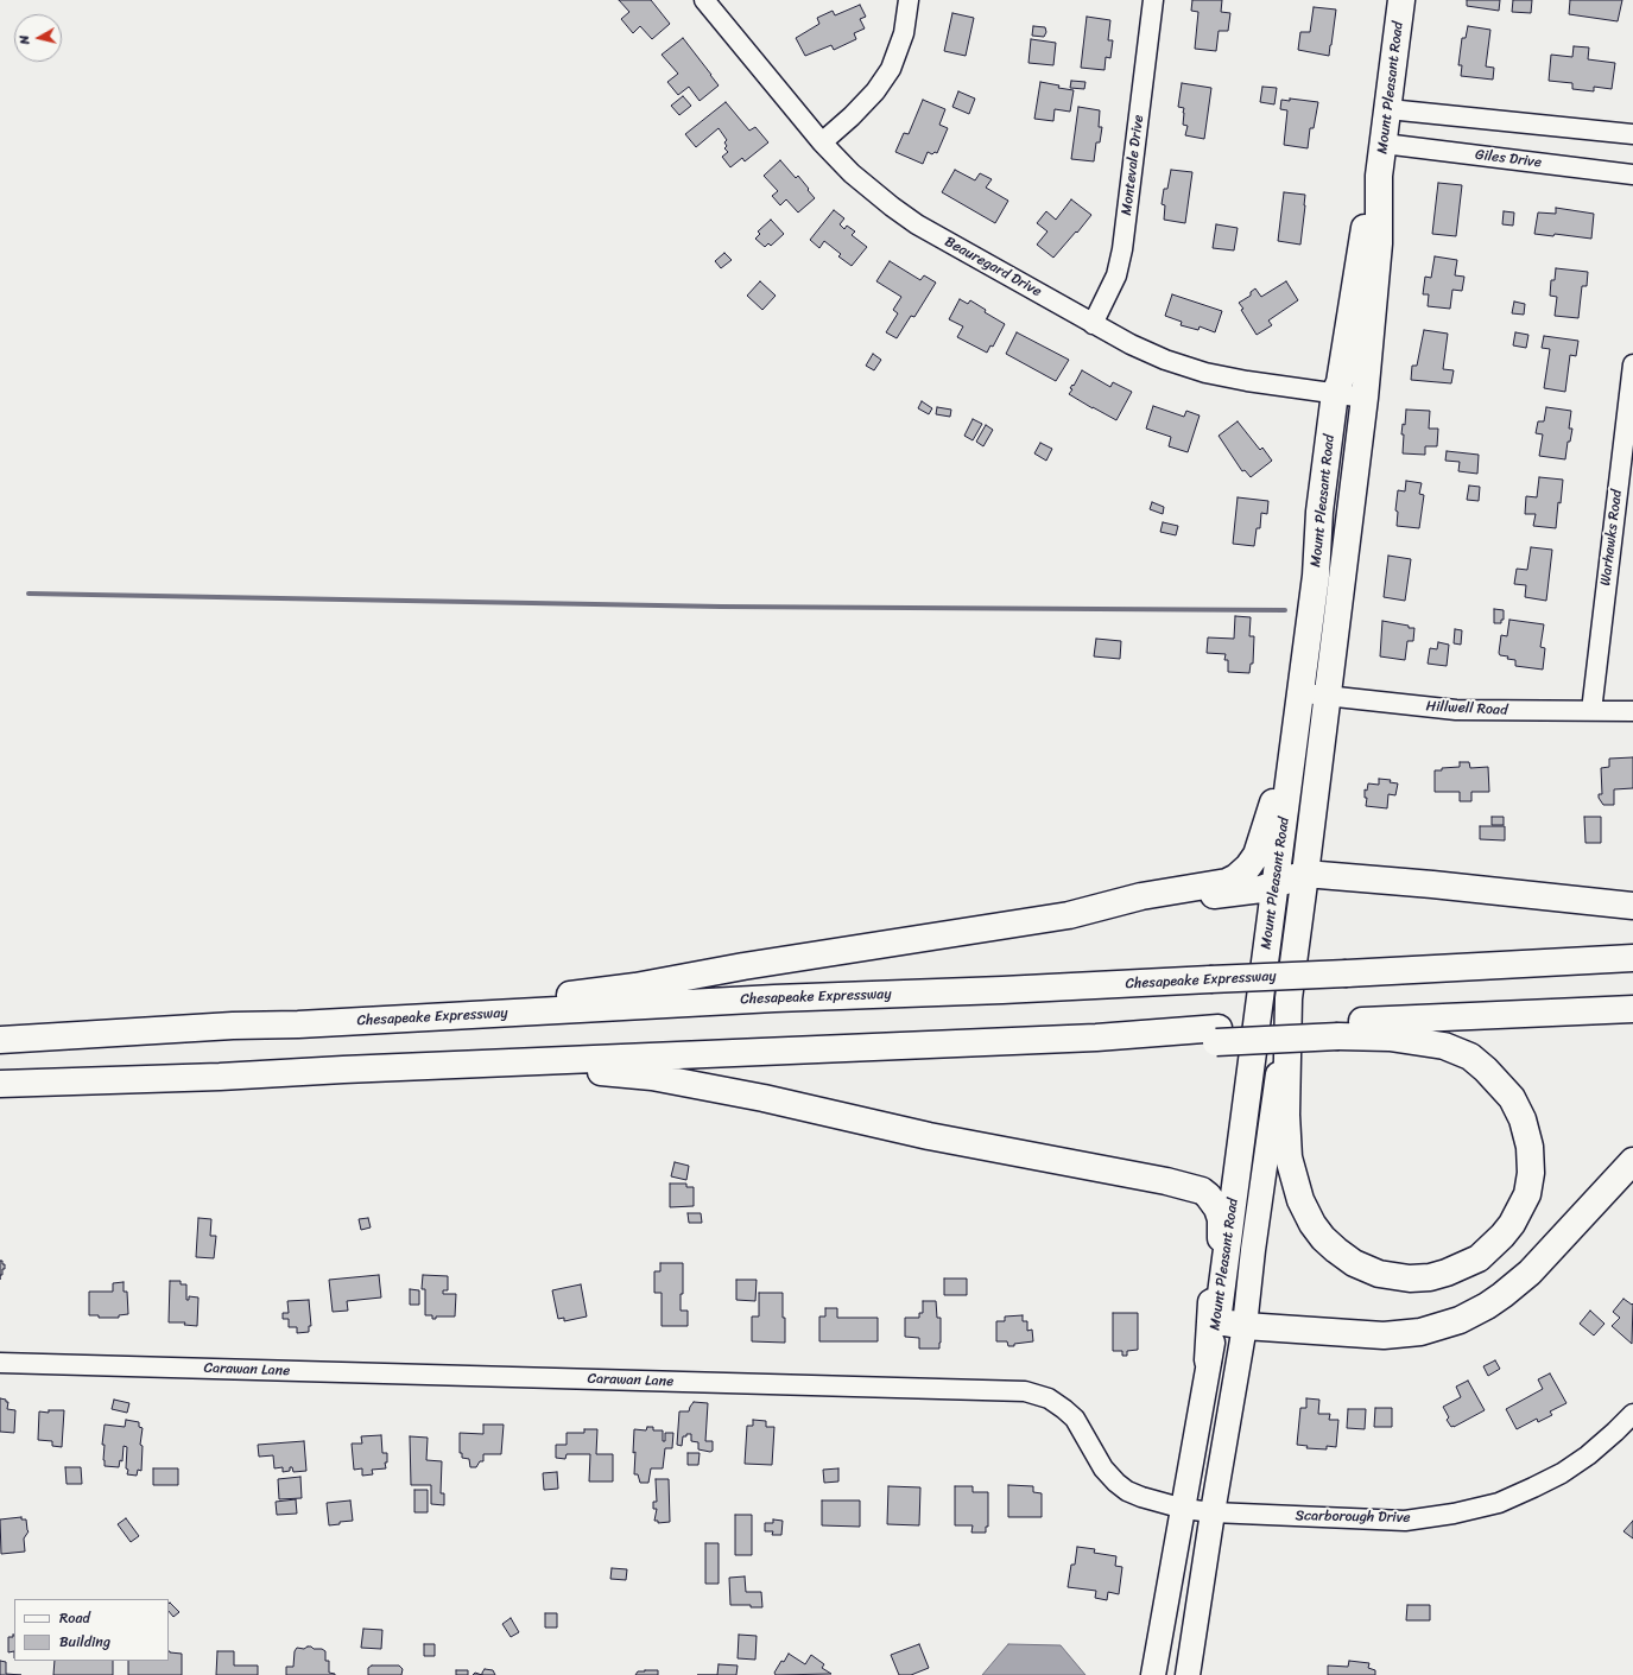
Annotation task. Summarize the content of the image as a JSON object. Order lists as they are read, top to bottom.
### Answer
{
  "streets": {
    "highway": ["Mount Pleasant Road", "Chesapeake Expressway"],
    "street": [
      "Giles Drive",
      "Montevale Drive",
      "Beauregard Drive",
      "Warhawks Road",
      "Hillwell Road",
      "Carawan Lane",
      "Scarborough Drive"
    ]
  },
  "crossings": [
    ["Mount Pleasant Road", "Giles Drive"],
    ["Mount Pleasant Road", "Beauregard Drive"],
    ["Mount Pleasant Road", "Hillwell Road"],
    ["Mount Pleasant Road", "Carawan Lane"],
    ["Mount Pleasant Road", "Scarborough Drive"],
    ["Montevale Drive", "Beauregard Drive"],
    ["Warhawks Road", "Hillwell Road"],
    ["Carawan Lane", "Scarborough Drive"]
  ],
  "legend": ["Road", "Building"],
  "north": "left"
}
